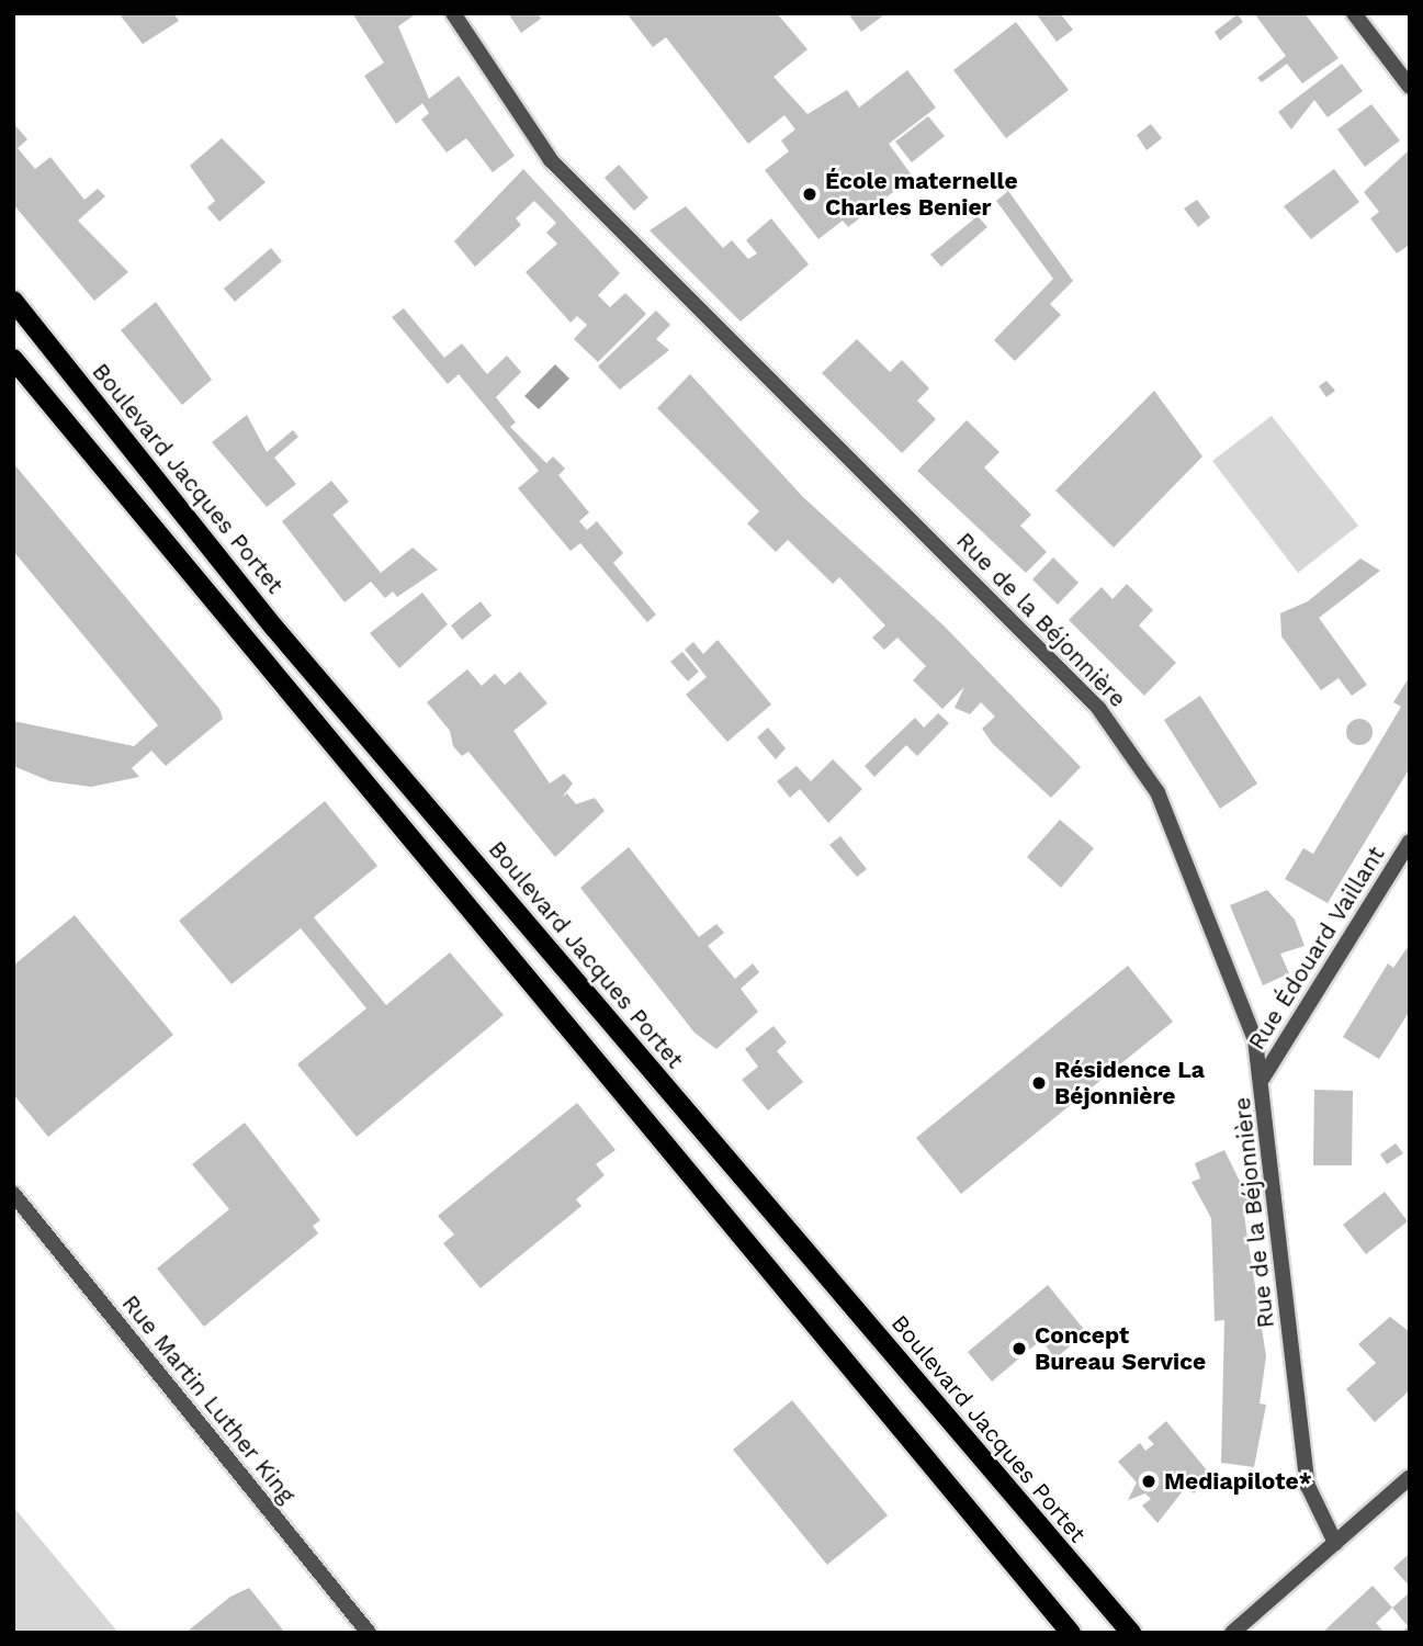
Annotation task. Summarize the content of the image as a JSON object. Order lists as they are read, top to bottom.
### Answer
{
  "streets": {
    "main road": ["Boulevard Jacques Portet"],
    "street": ["Rue de la Béjonnière", "Rue Édouard Vaillant", "Rue Martin Luther King"]
  },
  "crossings": [
    ["Rue de la Béjonnière", "Rue Édouard Vaillant"]
  ],
  "places": [
    "École maternelle Charles Benier",
    "Résidence La Béjonnière",
    "Concept Bureau Service",
    "Mediapilote*"
  ]
}
